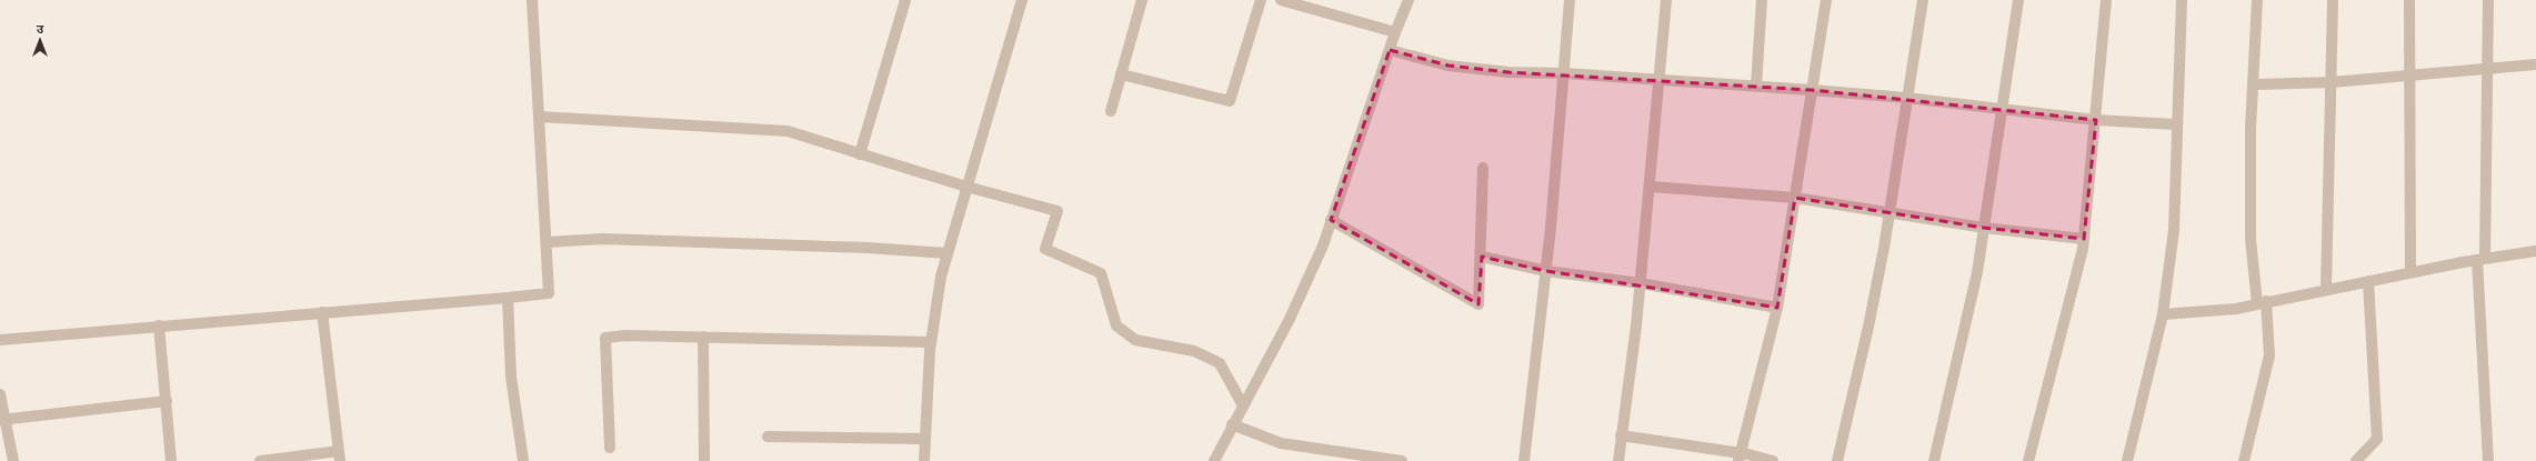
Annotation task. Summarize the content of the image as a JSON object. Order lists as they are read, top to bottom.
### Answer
{
  "north": "top"
}
